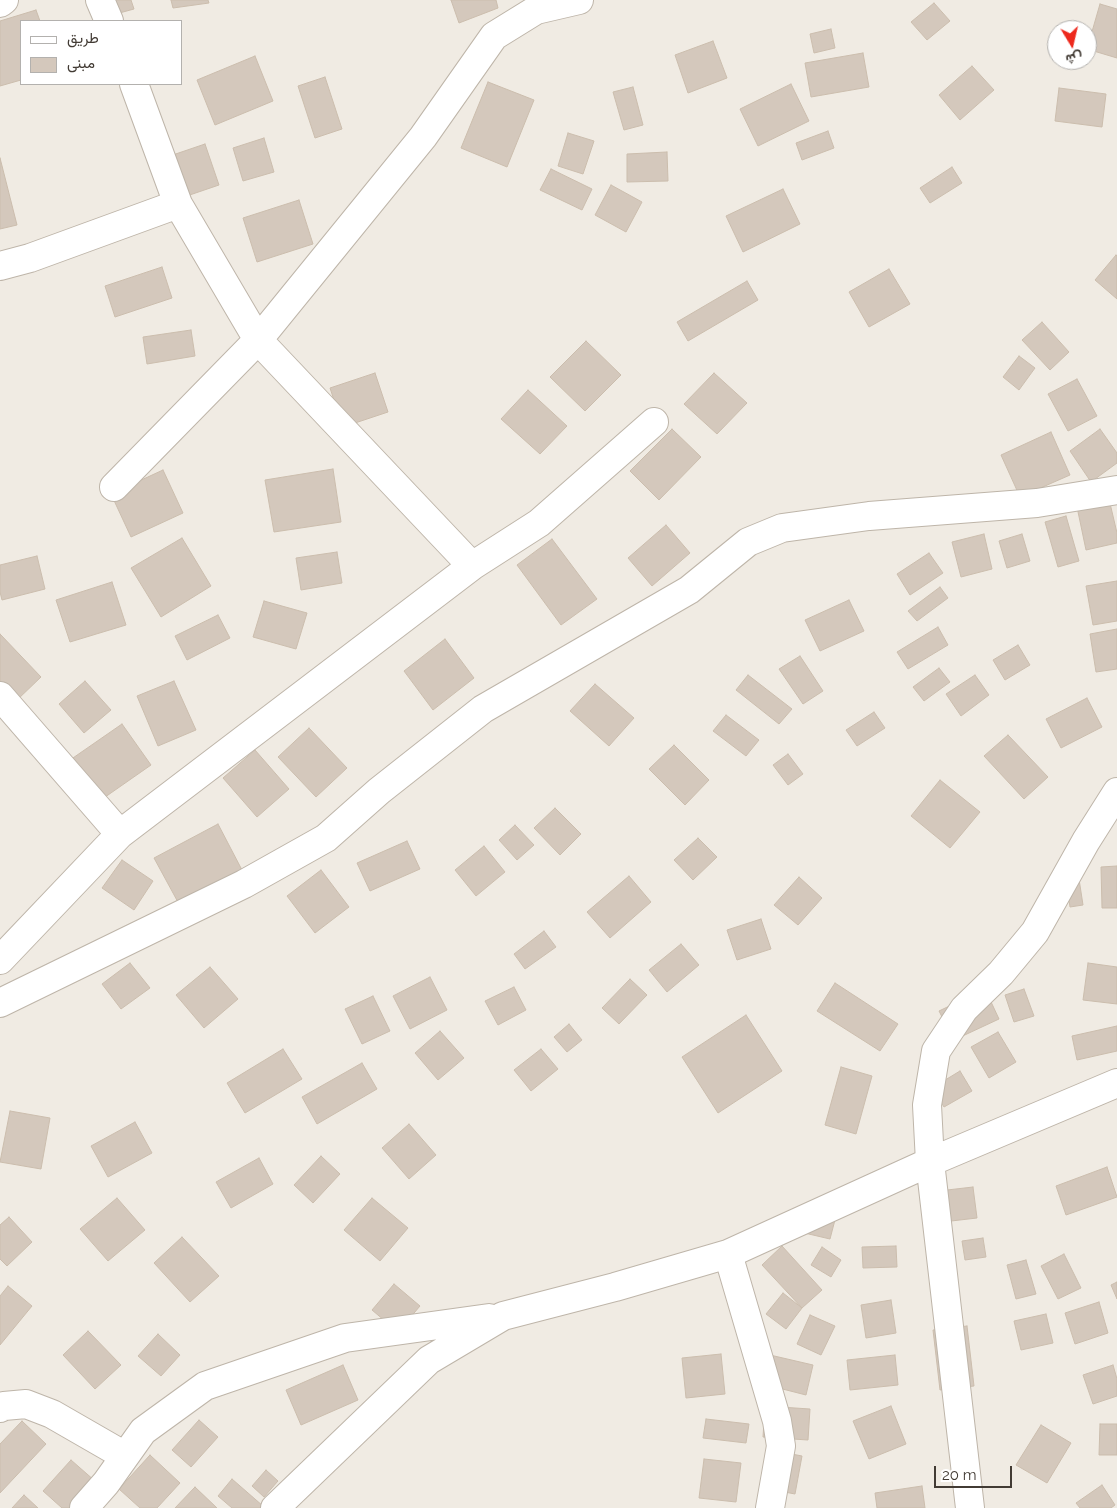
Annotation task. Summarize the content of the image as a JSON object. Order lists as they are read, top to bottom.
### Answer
{
  "legend": ["طريق", "مبنى"],
  "scale_bar": "20 m",
  "north": "bottom"
}
